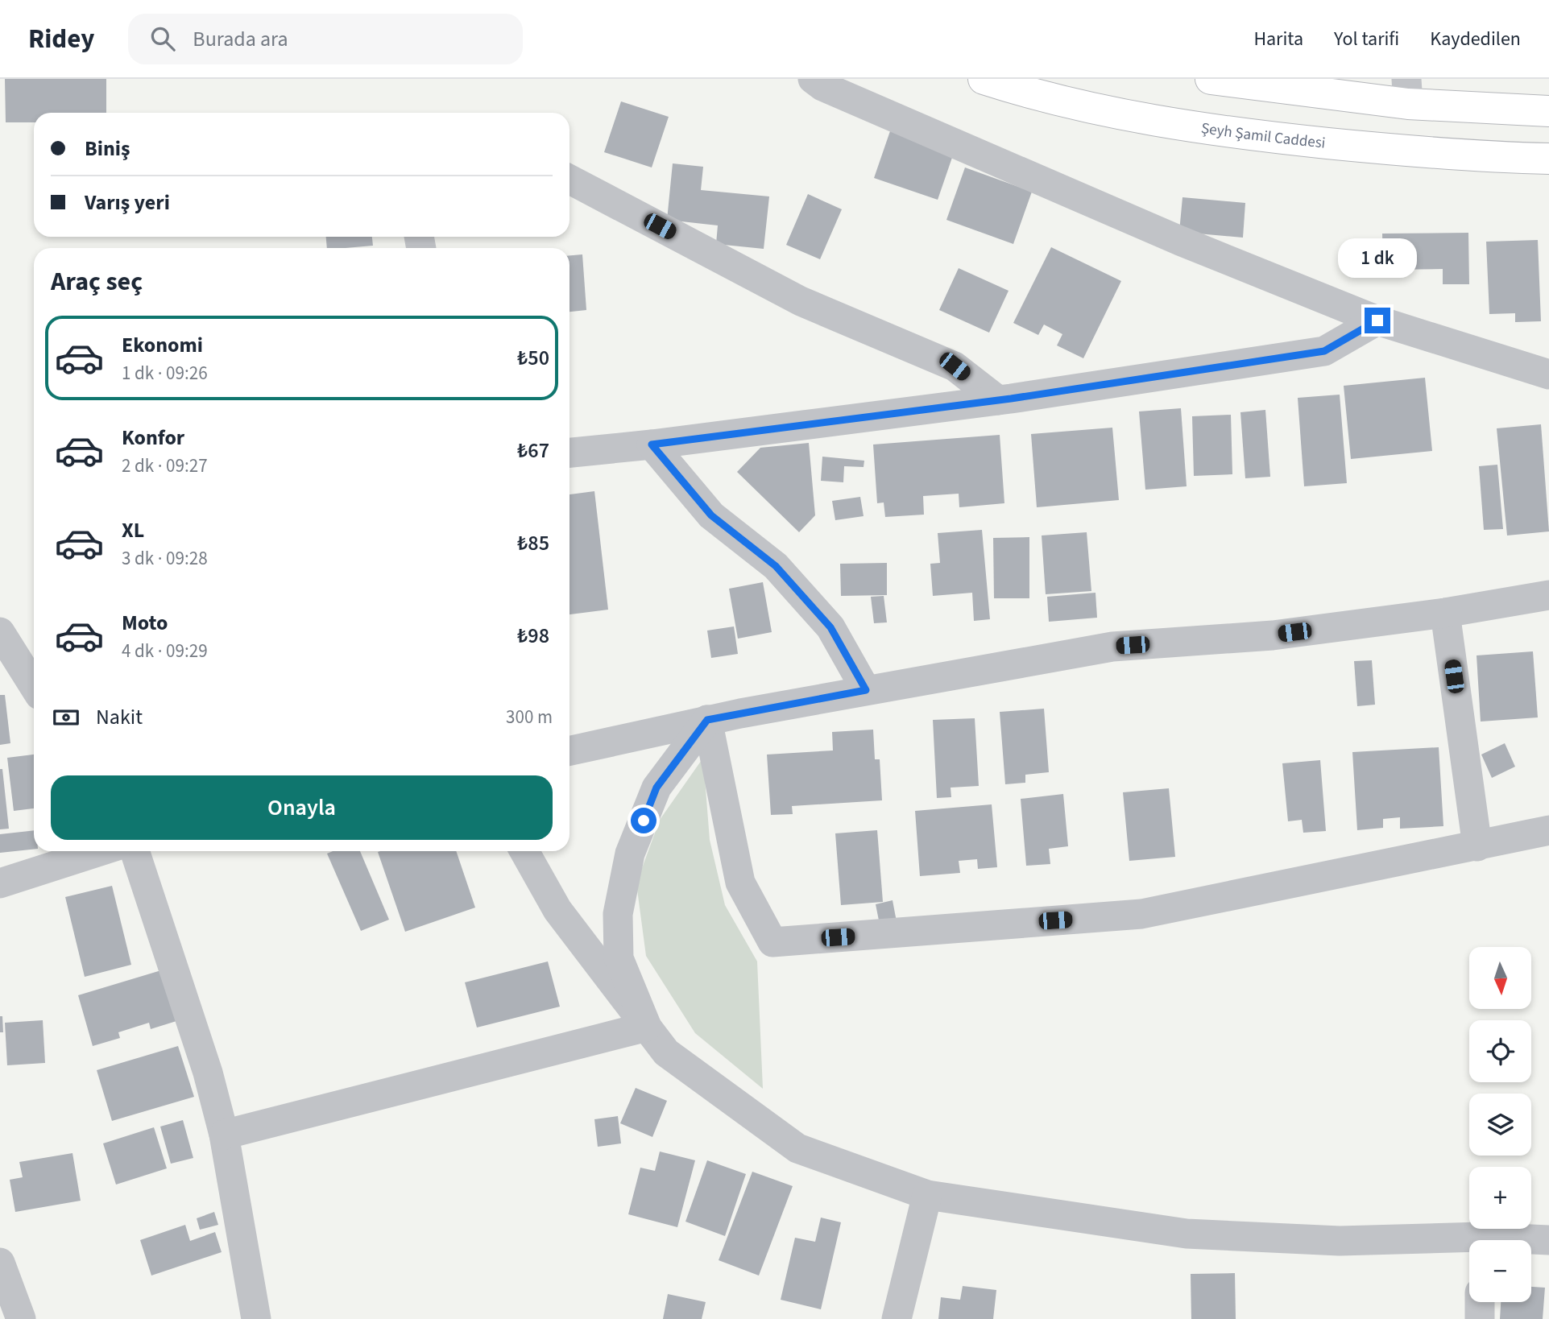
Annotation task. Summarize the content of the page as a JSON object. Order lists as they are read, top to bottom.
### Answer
{
  "streets": {
    "main road": ["Şeyh Şamil Caddesi"]
  },
  "north": "bottom",
  "page": {
    "header": "Ridey",
    "search": "Burada ara",
    "nav": ["Harita", "Yol tarifi", "Kaydedilen"],
    "banner": ["Biniş", "Varış yeri"],
    "bubble": "1 dk",
    "heading": "Araç seç",
    "list": [
      {
        "name": "Ekonomi",
        "note": "1 dk · 09:26",
        "value": "₺50"
      },
      {
        "name": "Konfor",
        "note": "2 dk · 09:27",
        "value": "₺67"
      },
      {
        "name": "XL",
        "note": "3 dk · 09:28",
        "value": "₺85"
      },
      {
        "name": "Moto",
        "note": "4 dk · 09:29",
        "value": "₺98"
      }
    ],
    "pay": ["Nakit", "300 m"],
    "buttons": "Onayla",
    "map_buttons": ["+", "−"]
  }
}
